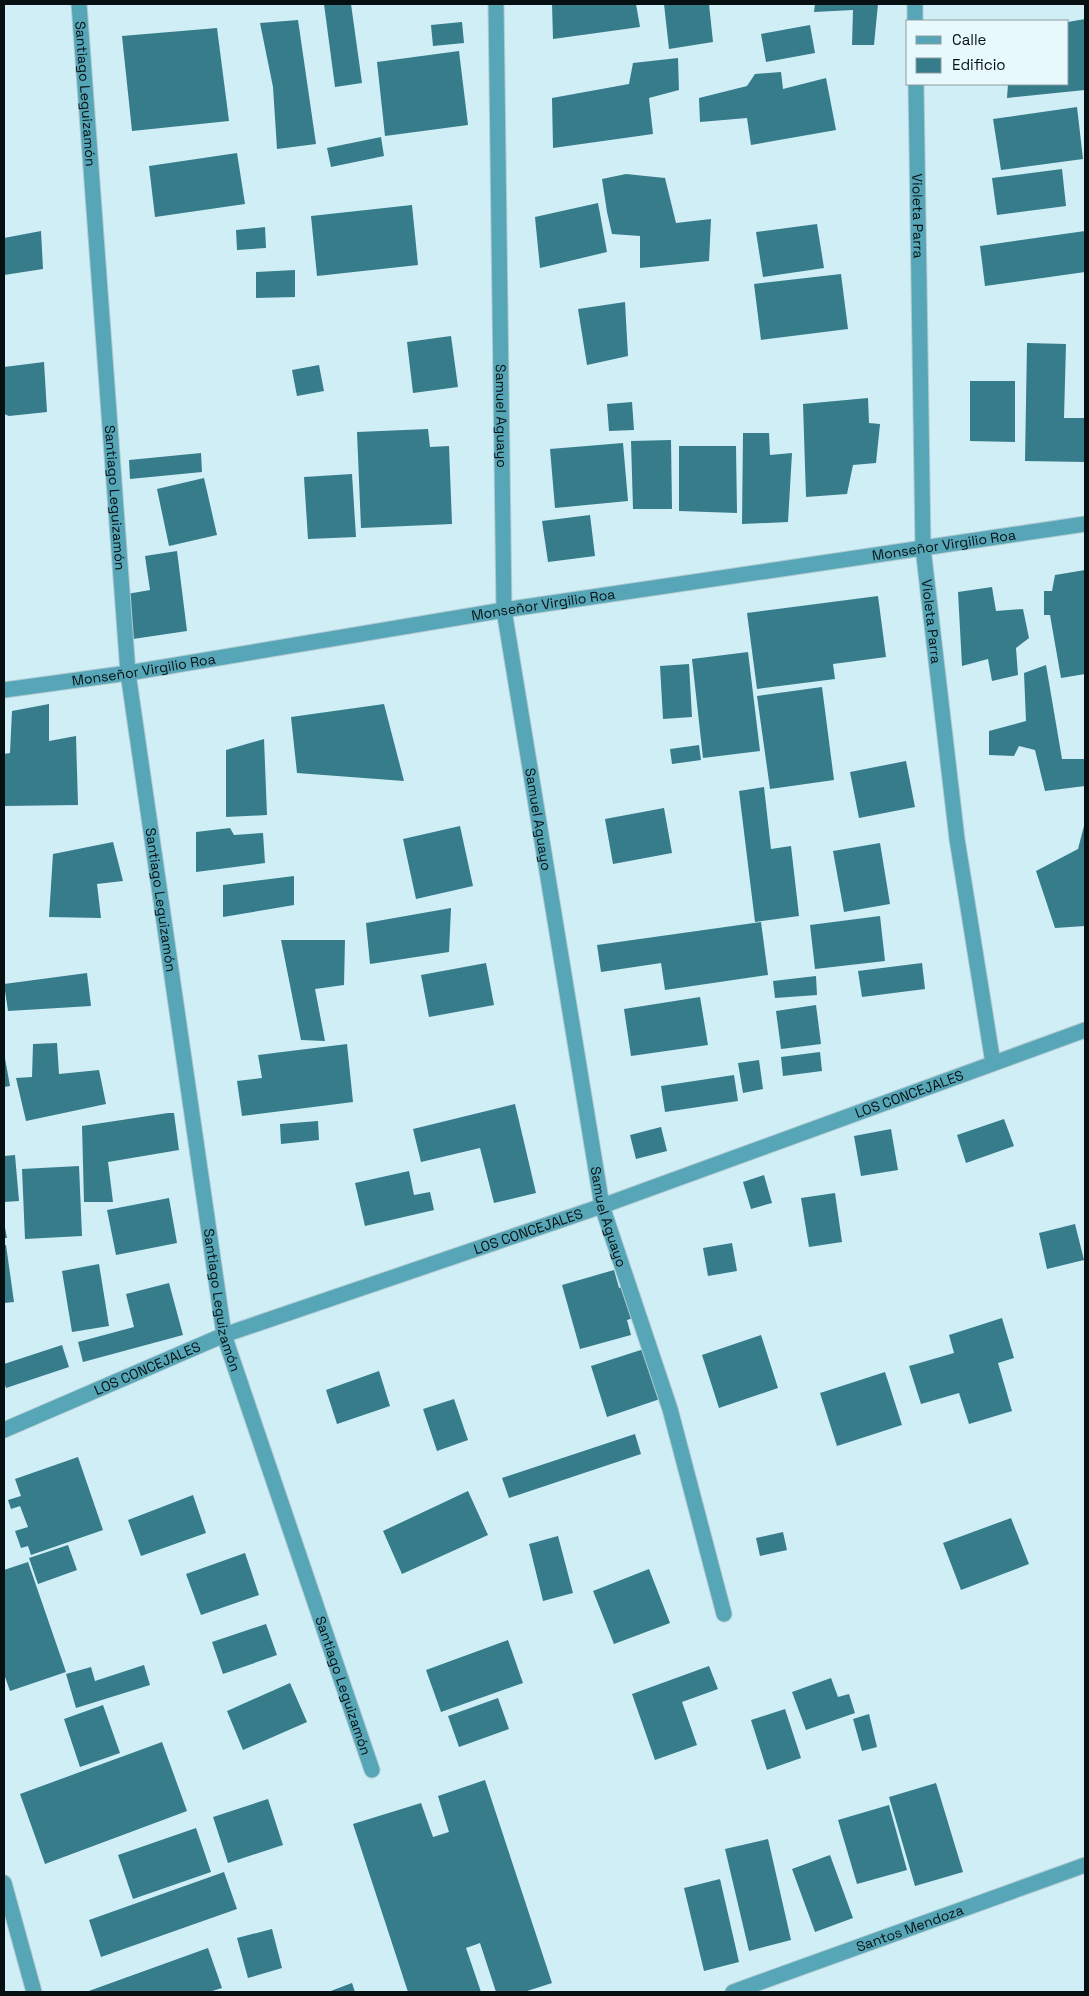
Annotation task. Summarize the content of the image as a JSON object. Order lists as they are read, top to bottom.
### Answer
{
  "streets": {
    "street": [
      "Santiago Leguizamón",
      "Violeta Parra",
      "Samuel Aguayo",
      "Monseñor Virgilio Roa",
      "LOS CONCEJALES",
      "Santos Mendoza"
    ]
  },
  "crossings": [
    ["Santiago Leguizamón", "Monseñor Virgilio Roa"],
    ["Santiago Leguizamón", "LOS CONCEJALES"],
    ["Violeta Parra", "Monseñor Virgilio Roa"],
    ["Violeta Parra", "LOS CONCEJALES"],
    ["Samuel Aguayo", "Monseñor Virgilio Roa"],
    ["Samuel Aguayo", "LOS CONCEJALES"]
  ],
  "legend": ["Calle", "Edificio"]
}
